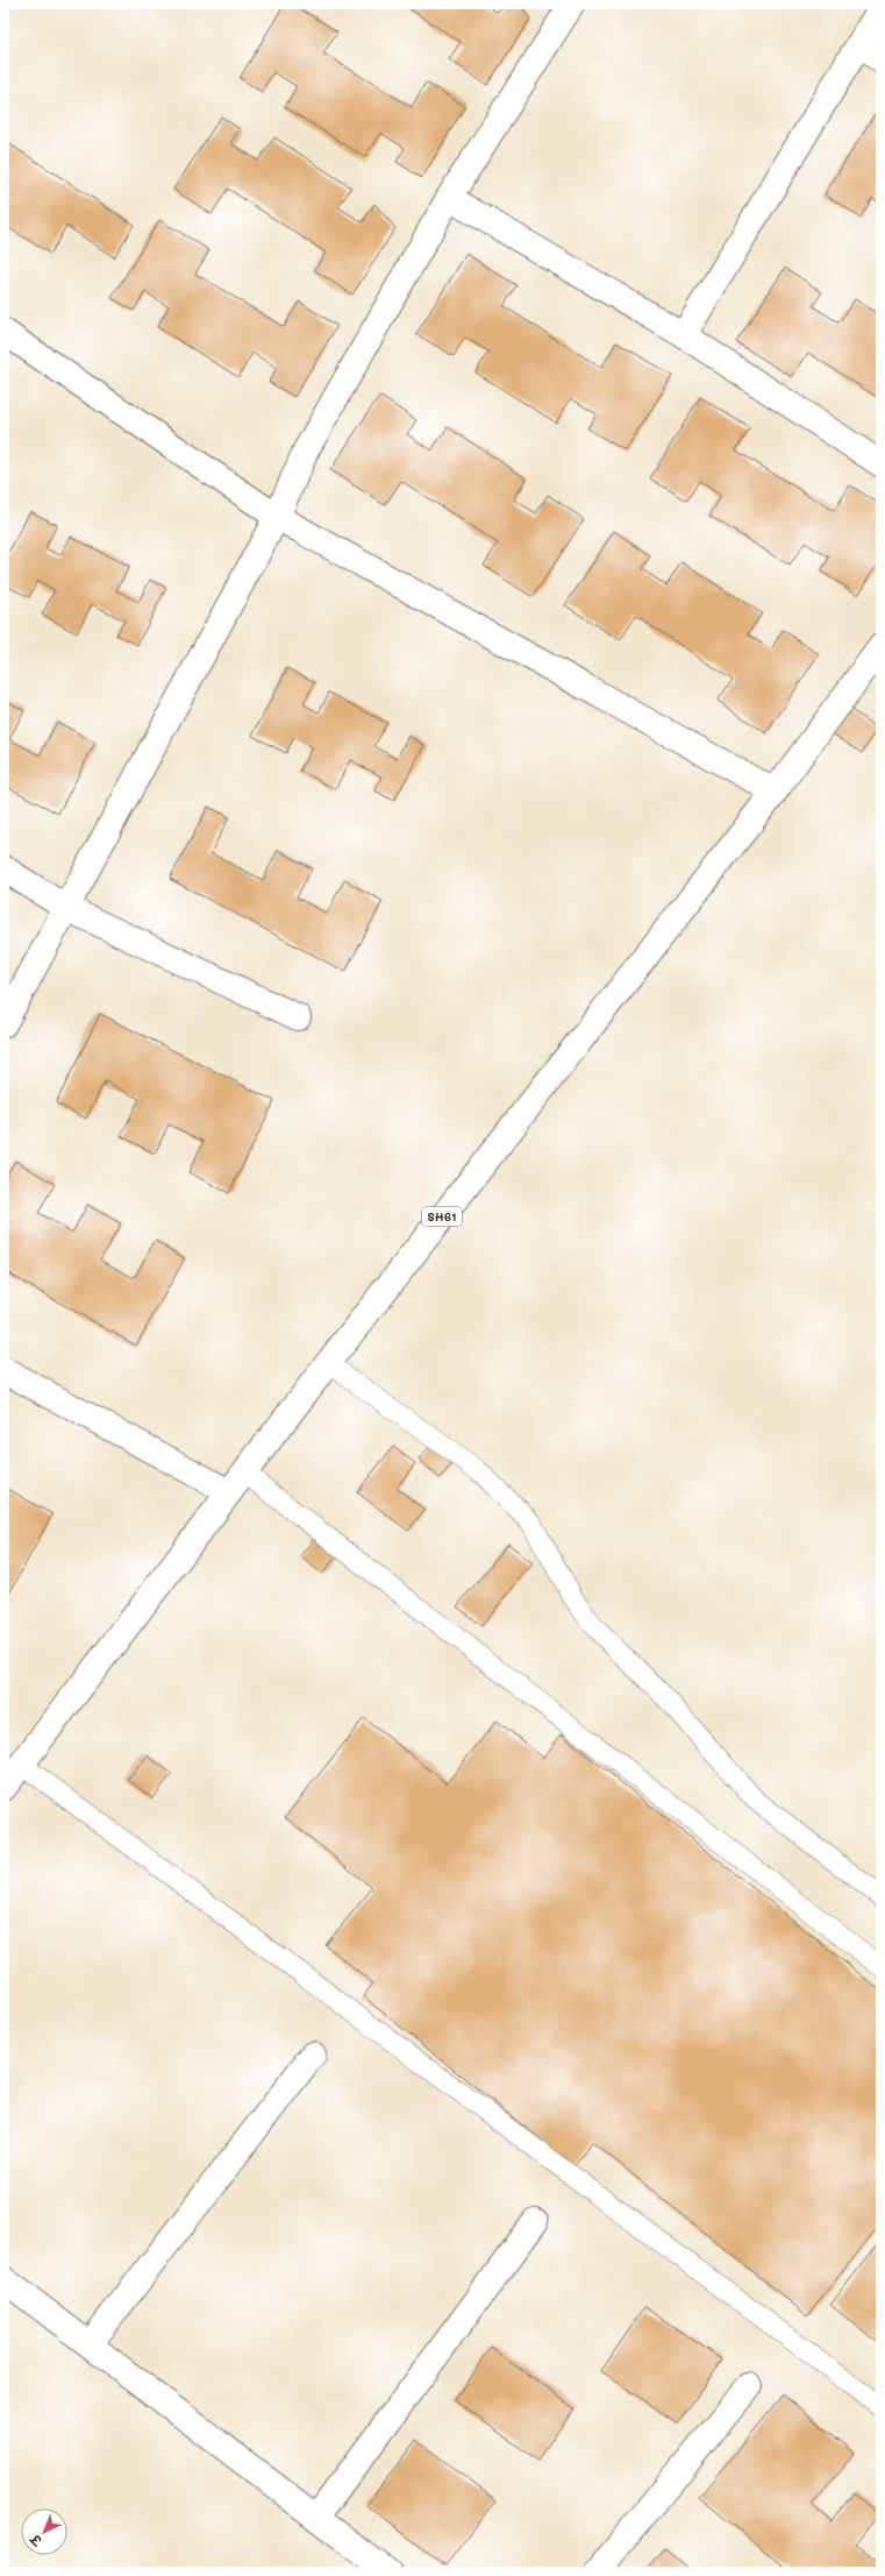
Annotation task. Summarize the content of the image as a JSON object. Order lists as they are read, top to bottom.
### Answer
{
  "streets": {
    "street": ["SH61"]
  },
  "north": "bottom left"
}
